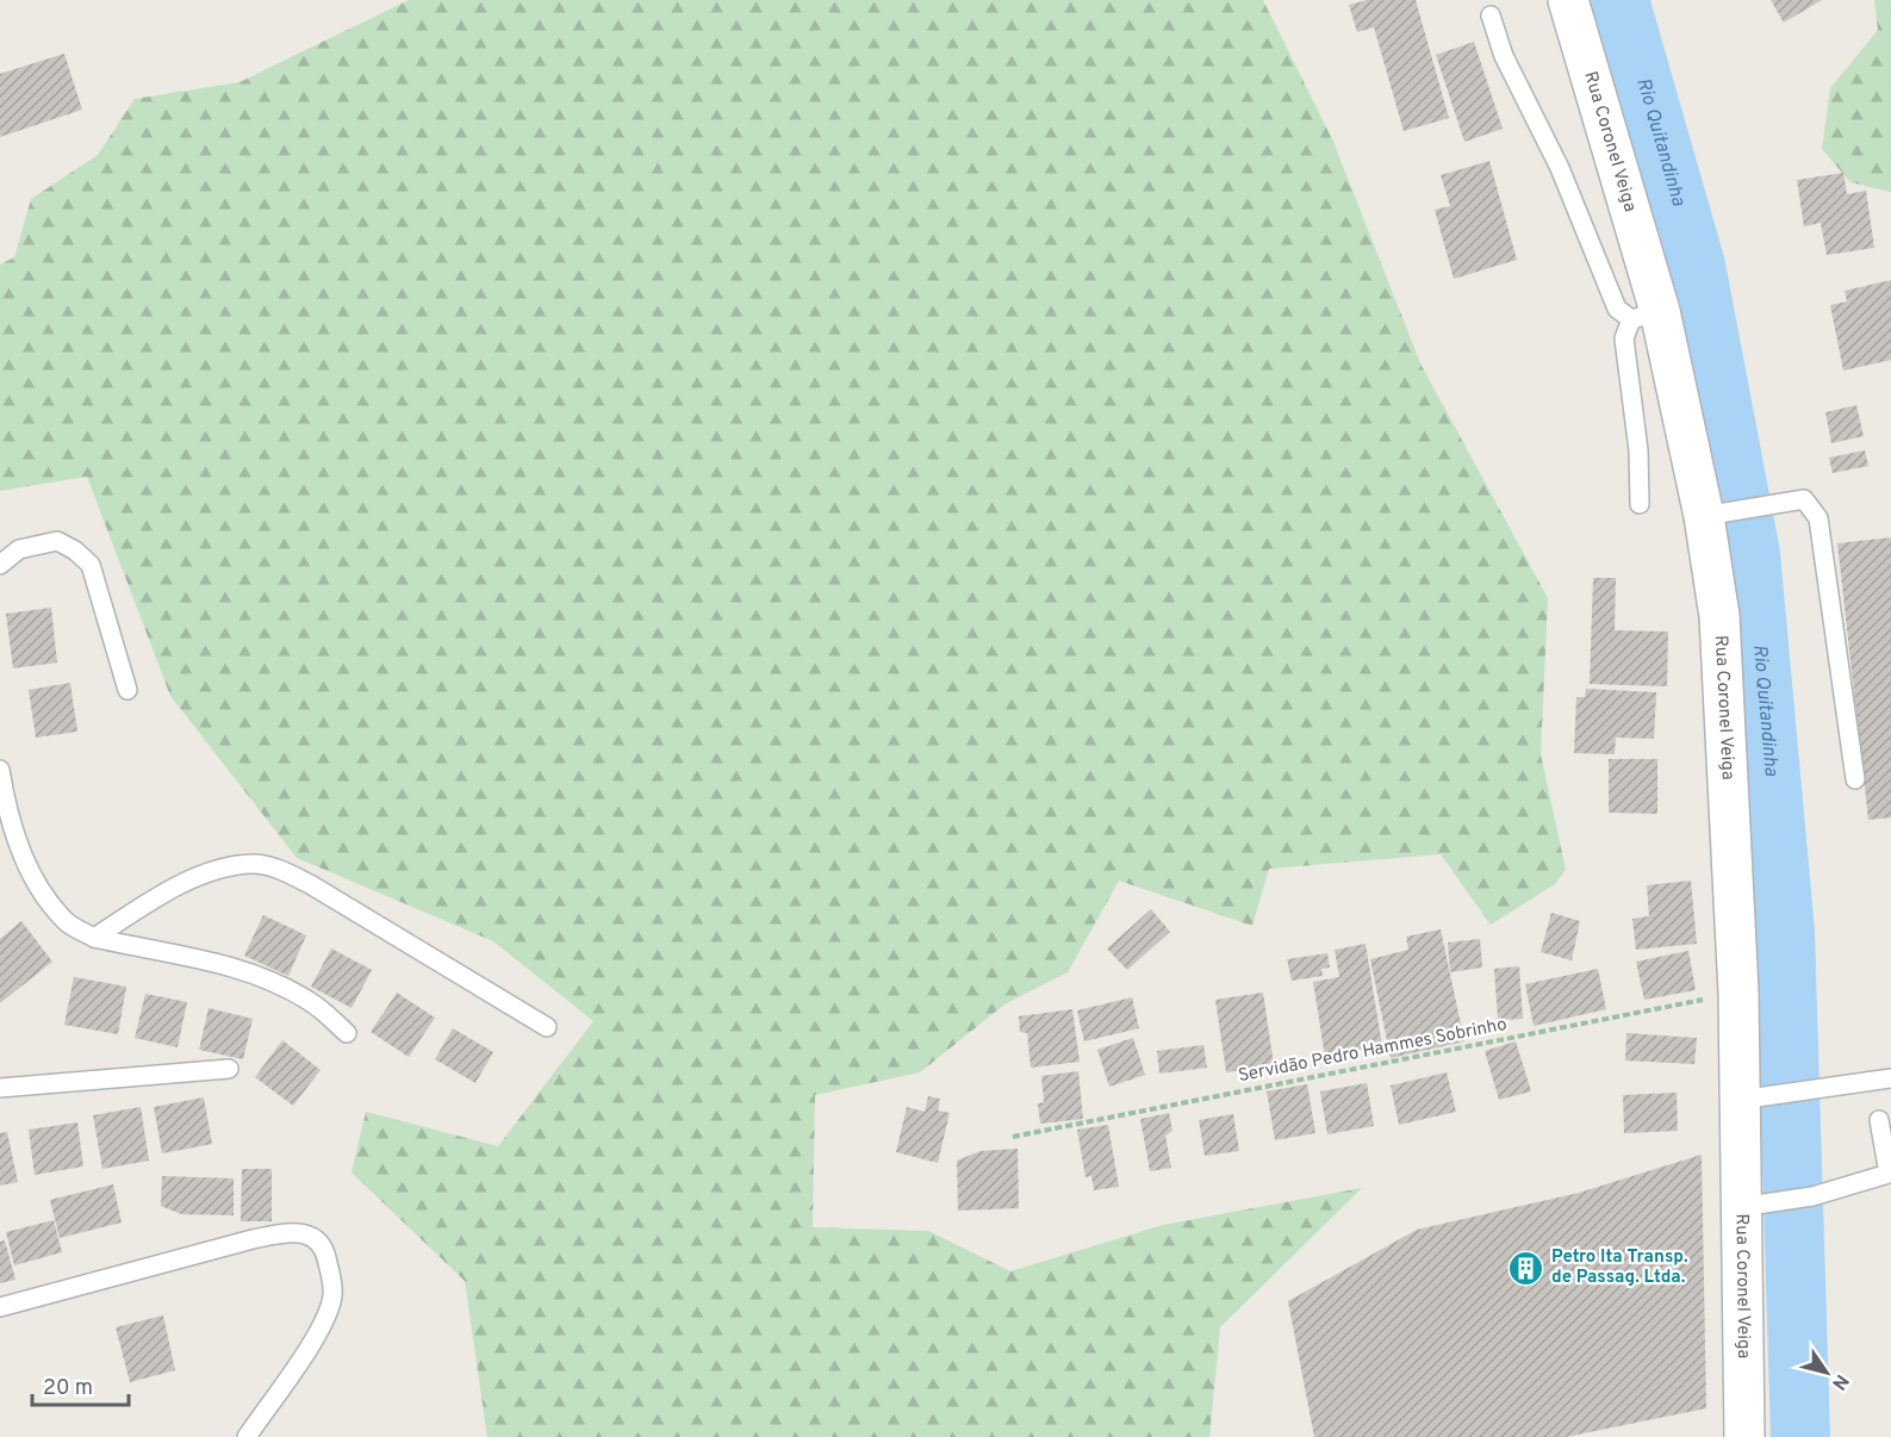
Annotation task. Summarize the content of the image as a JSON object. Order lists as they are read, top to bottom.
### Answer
{
  "streets": {
    "main road": ["Rua Coronel Veiga"],
    "path": ["Servidão Pedro Hammes Sobrinho"]
  },
  "crossings": [
    ["Rua Coronel Veiga", "Servidão Pedro Hammes Sobrinho"]
  ],
  "water": ["Rio Quitandinha"],
  "places": {
    "building": ["Petro Ita Transp. de Passag. Ltda."]
  },
  "scale_bar": "20 m",
  "north": "bottom right"
}
